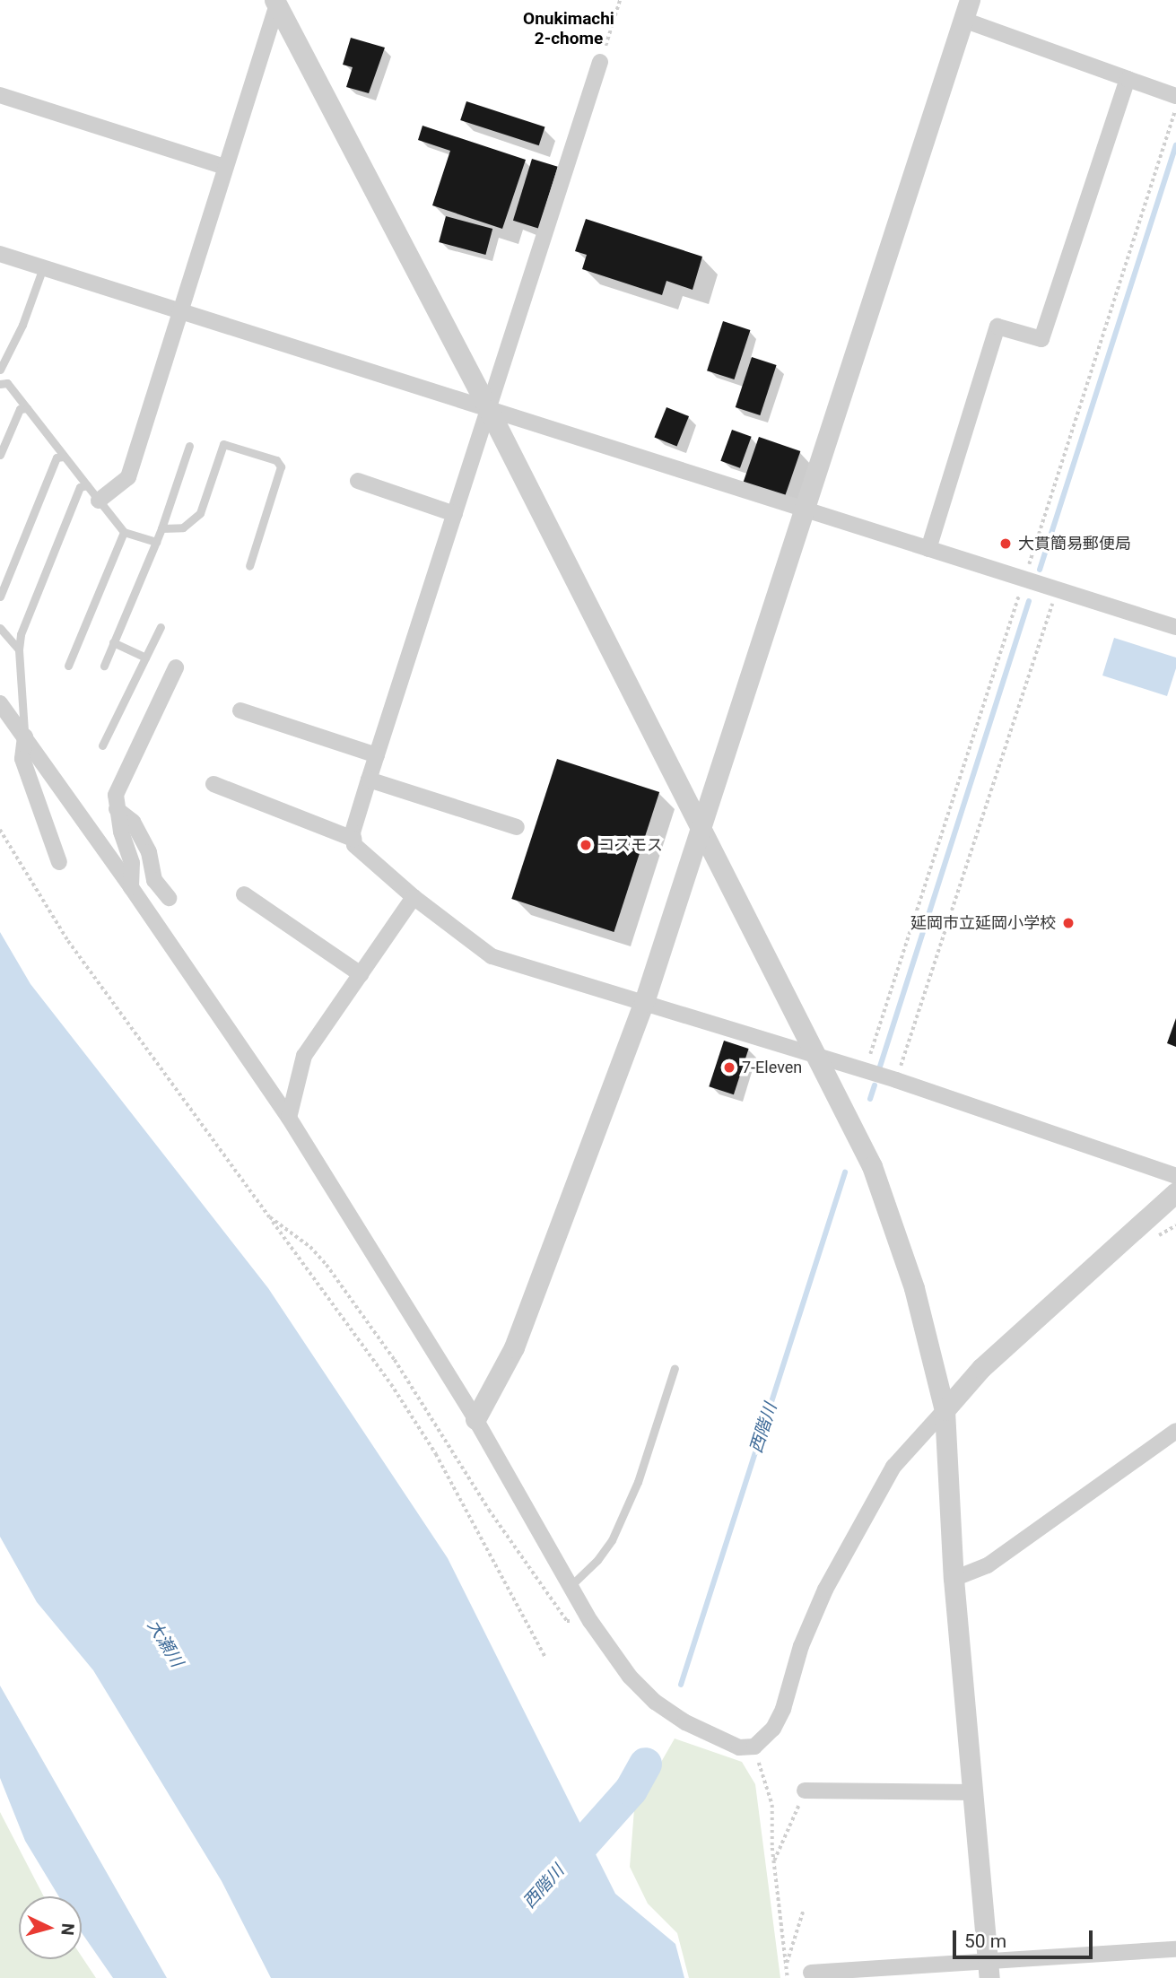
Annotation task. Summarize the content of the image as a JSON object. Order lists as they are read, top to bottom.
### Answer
{
  "districts": ["Onukimachi 2-chome"],
  "water": ["西階川", "大瀬川"],
  "places": [
    "大貫簡易郵便局",
    "コスモス",
    "延岡市立延岡小学校",
    "7-Eleven"
  ],
  "scale_bar": "50 m",
  "north": "right"
}
